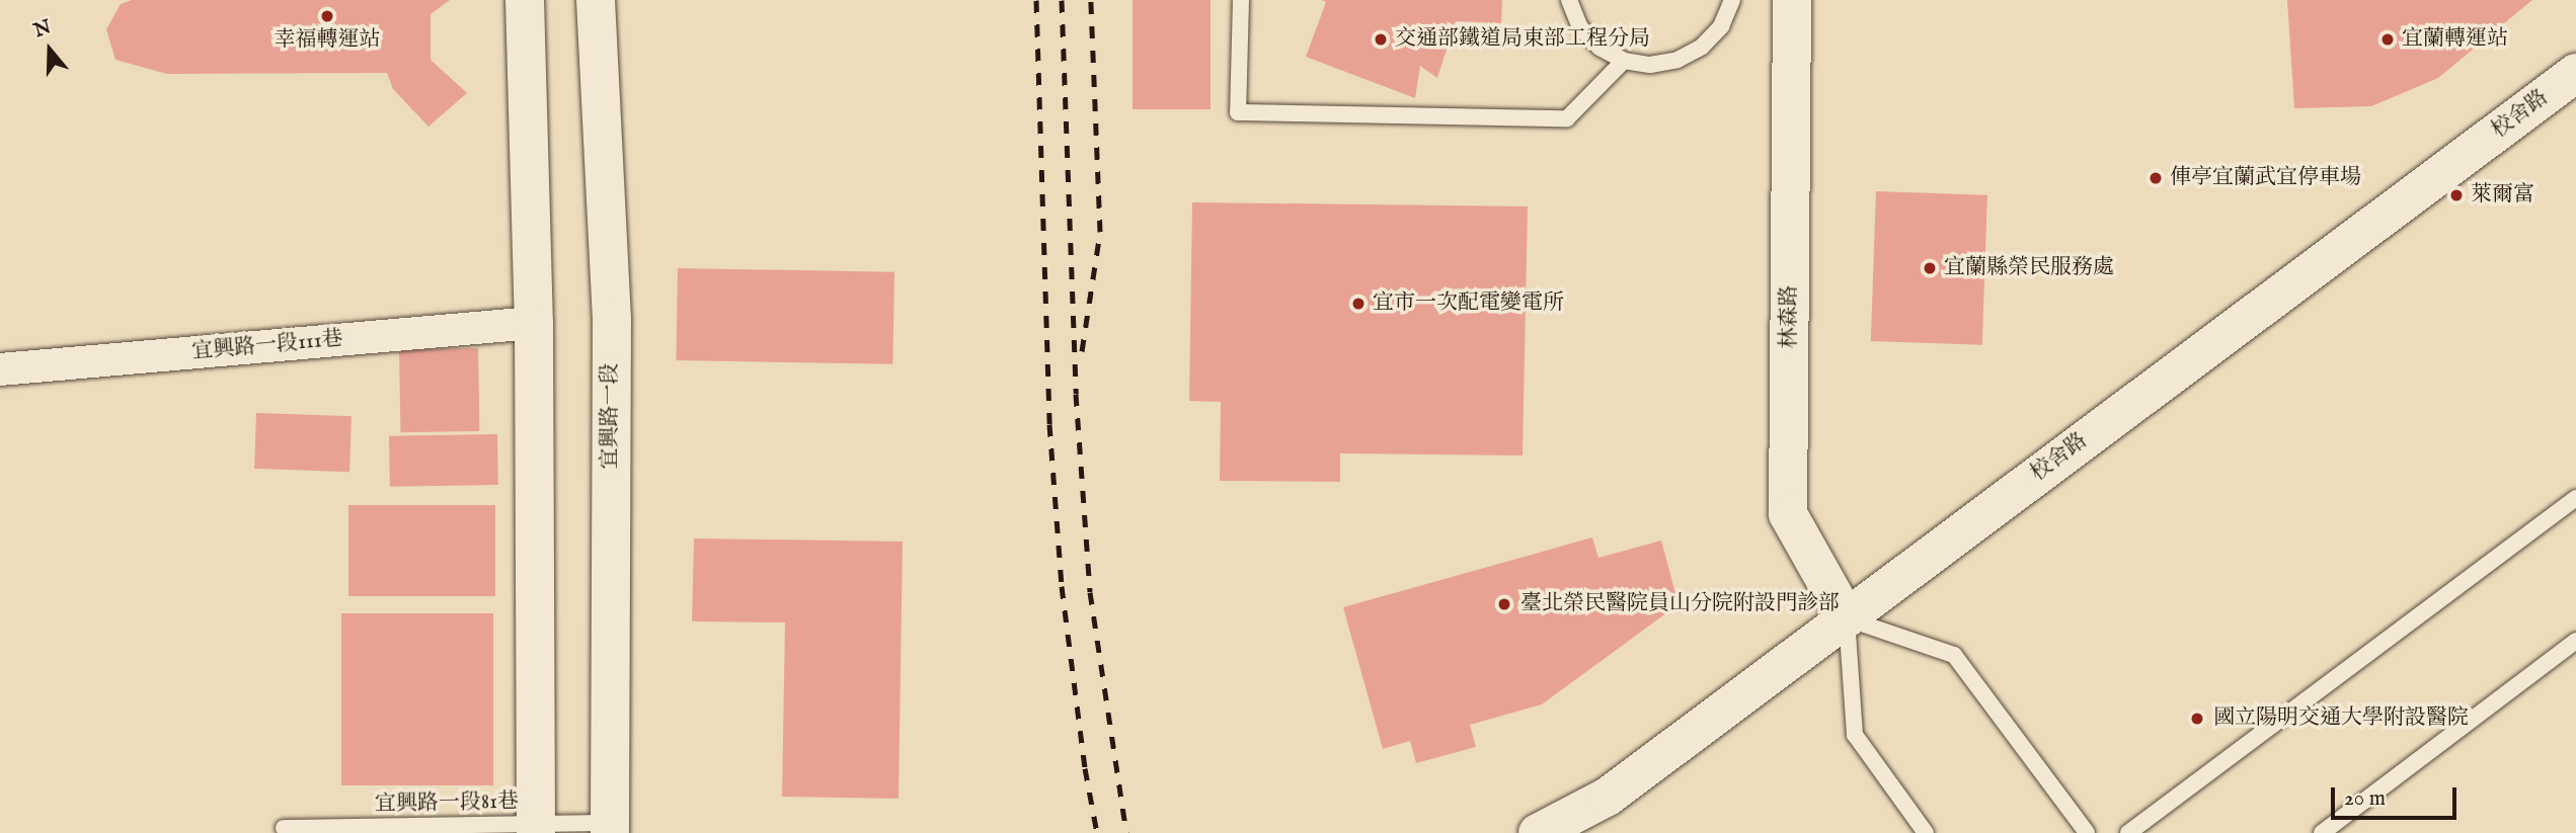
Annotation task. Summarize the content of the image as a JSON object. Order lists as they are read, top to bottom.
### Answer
{
  "streets": {
    "street": [
      "校舍路",
      "林森路",
      "宜興路一段111巷",
      "宜興路一段"
    ],
    "lane": ["宜興路一段81巷"]
  },
  "crossings": [
    ["校舍路", "林森路"],
    ["宜興路一段", "宜興路一段81巷"]
  ],
  "places": [
    "幸福轉運站",
    "交通部鐵道局東部工程分局",
    "宜蘭轉運站",
    "俥亭宜蘭武宜停車場",
    "萊爾富",
    "宜蘭縣榮民服務處",
    "宜市一次配電變電所",
    "臺北榮民醫院員山分院附設門診部",
    "國立陽明交通大學附設醫院"
  ],
  "scale_bar": "20 m",
  "north": "top"
}
